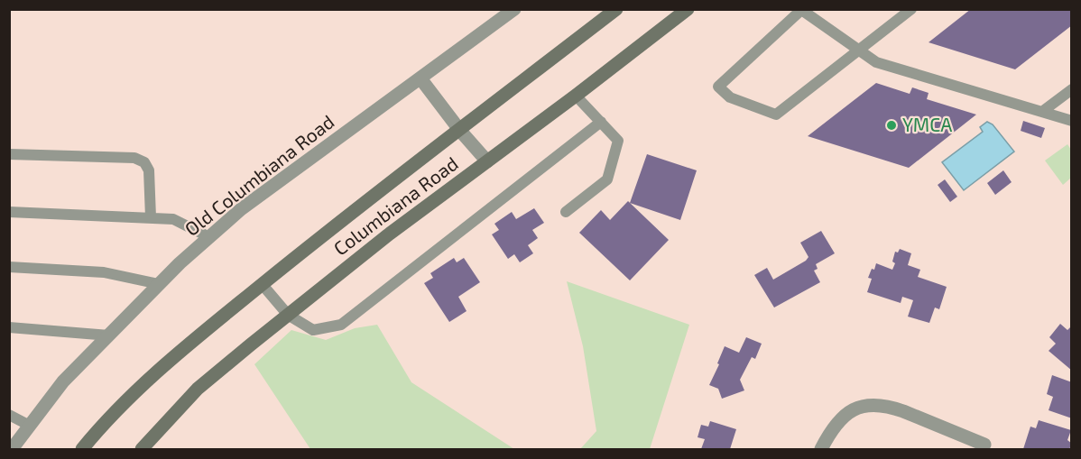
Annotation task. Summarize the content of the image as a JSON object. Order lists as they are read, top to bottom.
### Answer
{
  "streets": {
    "main road": ["Columbiana Road"],
    "street": ["Old Columbiana Road"]
  },
  "places": ["YMCA"]
}
